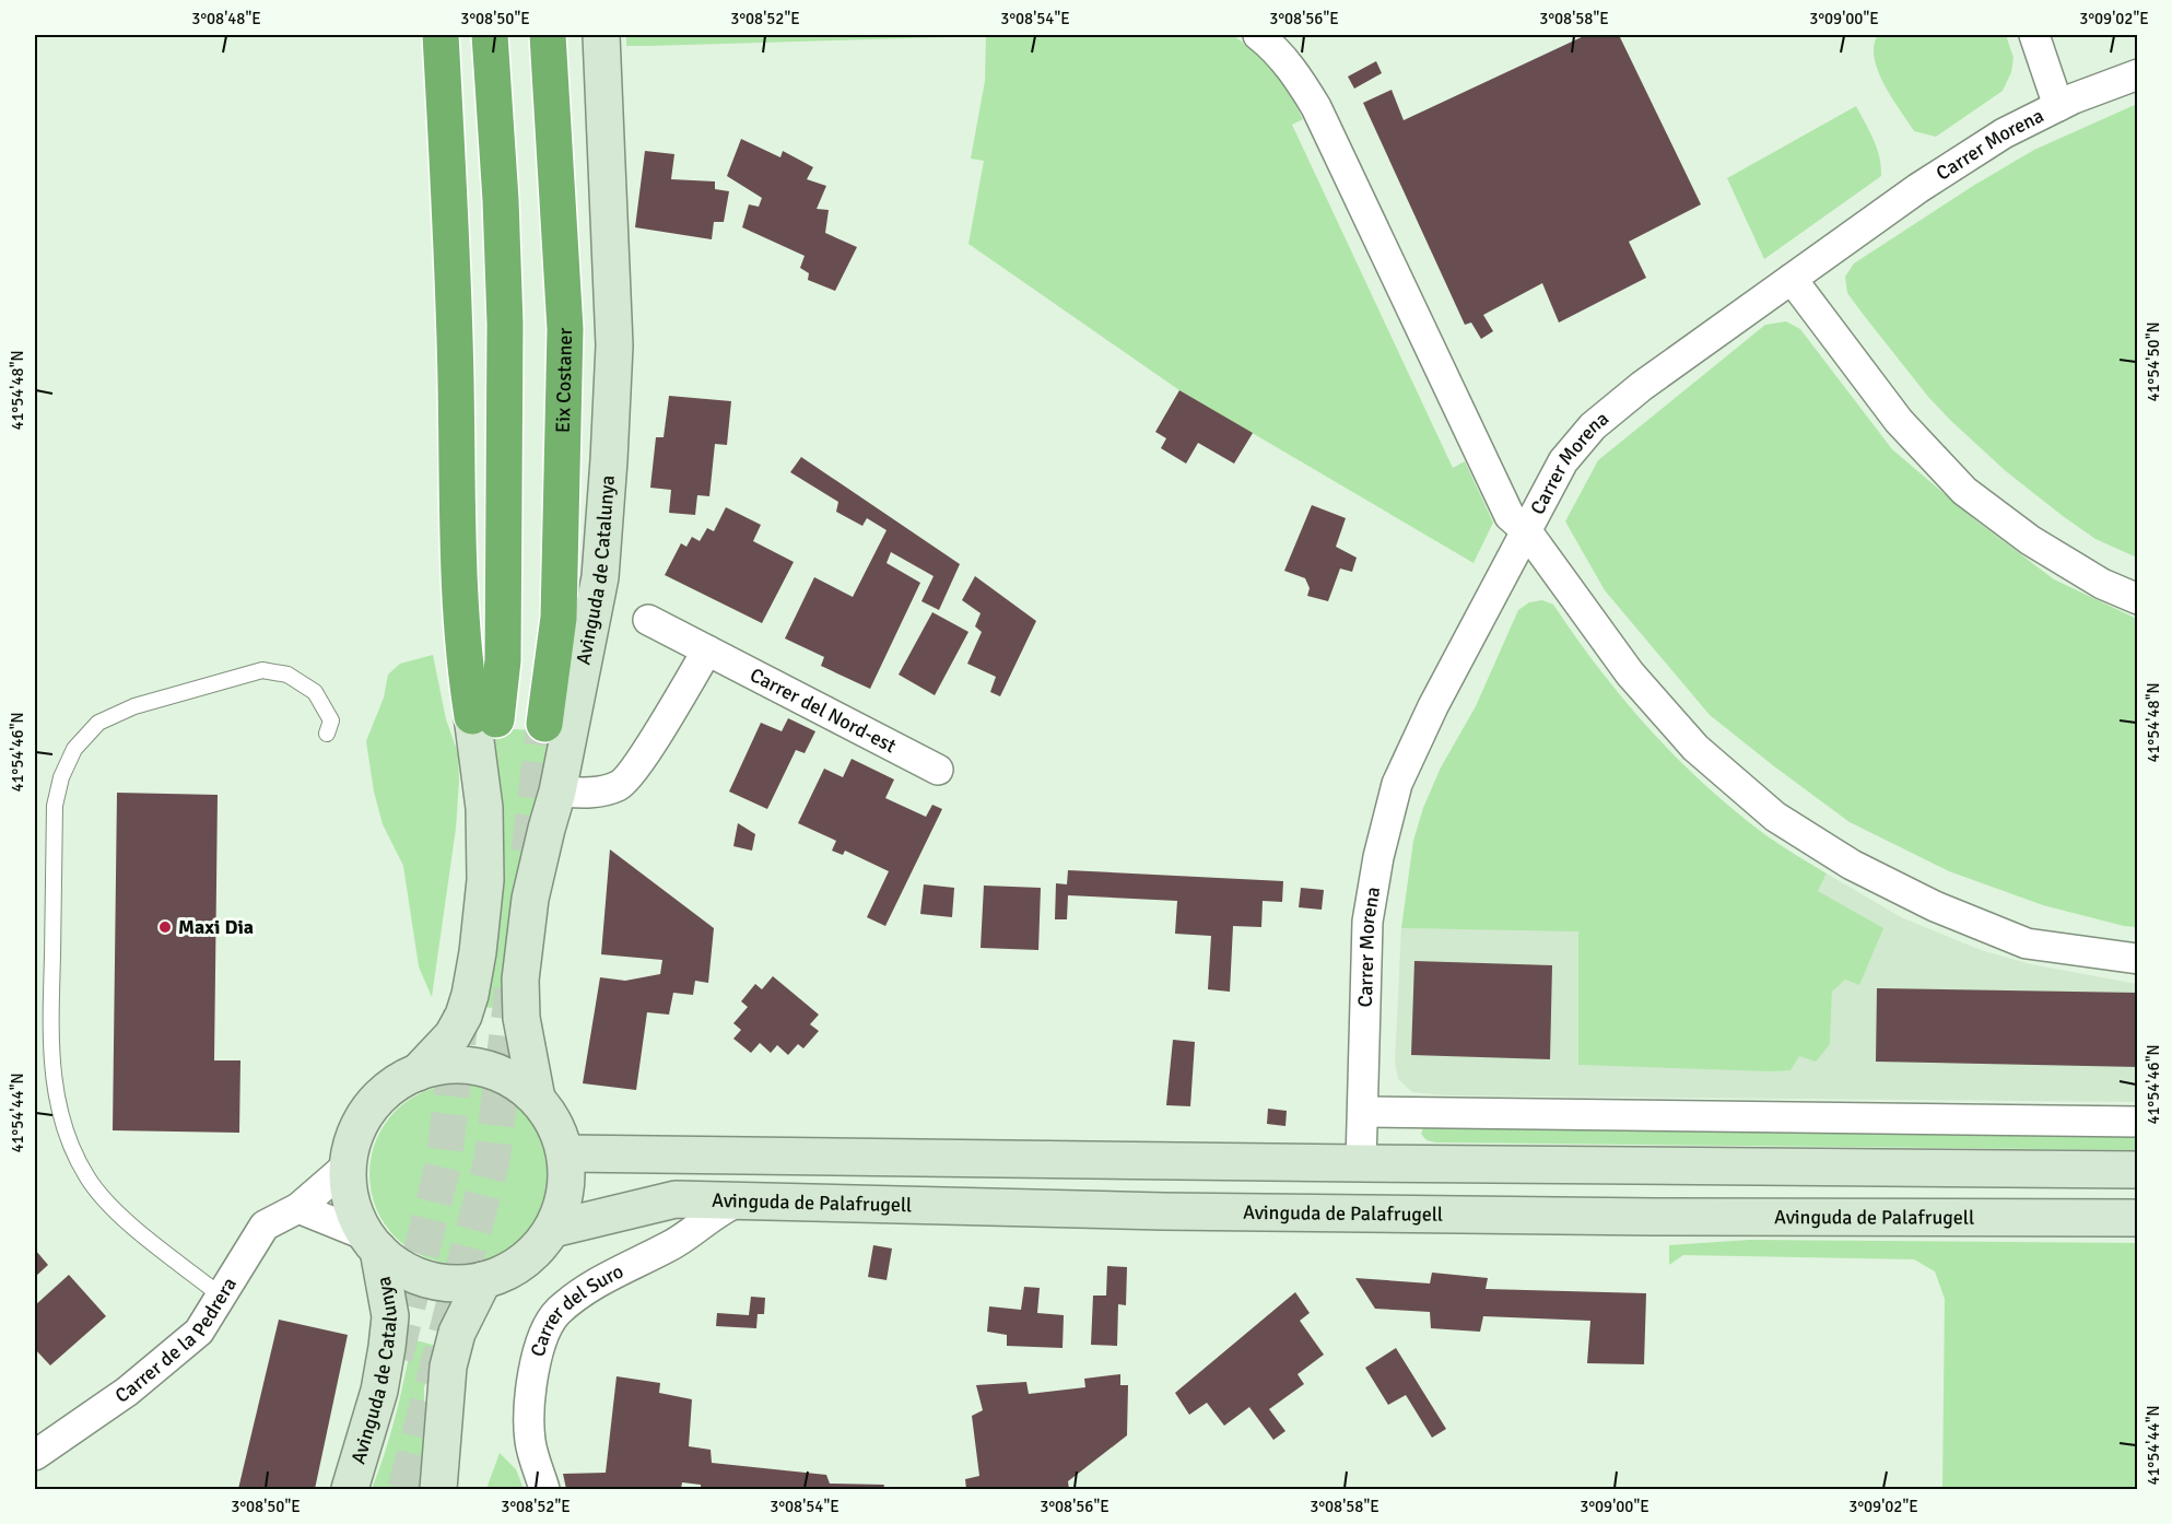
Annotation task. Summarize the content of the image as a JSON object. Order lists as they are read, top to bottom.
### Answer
{
  "streets": {
    "highway": ["Eix Costaner"],
    "main road": ["Avinguda de Catalunya", "Avinguda de Palafrugell"],
    "street": [
      "Carrer Morena",
      "Carrer del Nord-est",
      "Carrer del Suro",
      "Carrer de la Pedrera"
    ]
  },
  "crossings": [
    ["Avinguda de Catalunya", "Avinguda de Palafrugell"],
    ["Avinguda de Catalunya", "Carrer de la Pedrera"],
    ["Avinguda de Palafrugell", "Carrer del Suro"],
    ["Avinguda de Palafrugell", "Carrer de la Pedrera"]
  ],
  "places": ["Maxi Dia"],
  "coordinates": [
    "3°08'48\"E",
    "3°08'50\"E",
    "3°08'52\"E",
    "3°08'54\"E",
    "3°08'56\"E",
    "3°08'58\"E",
    "3°09'00\"E",
    "3°09'02\"E",
    "41°54'50\"N",
    "41°54'48\"N",
    "41°54'46\"N",
    "41°54'44\"N"
  ]
}
